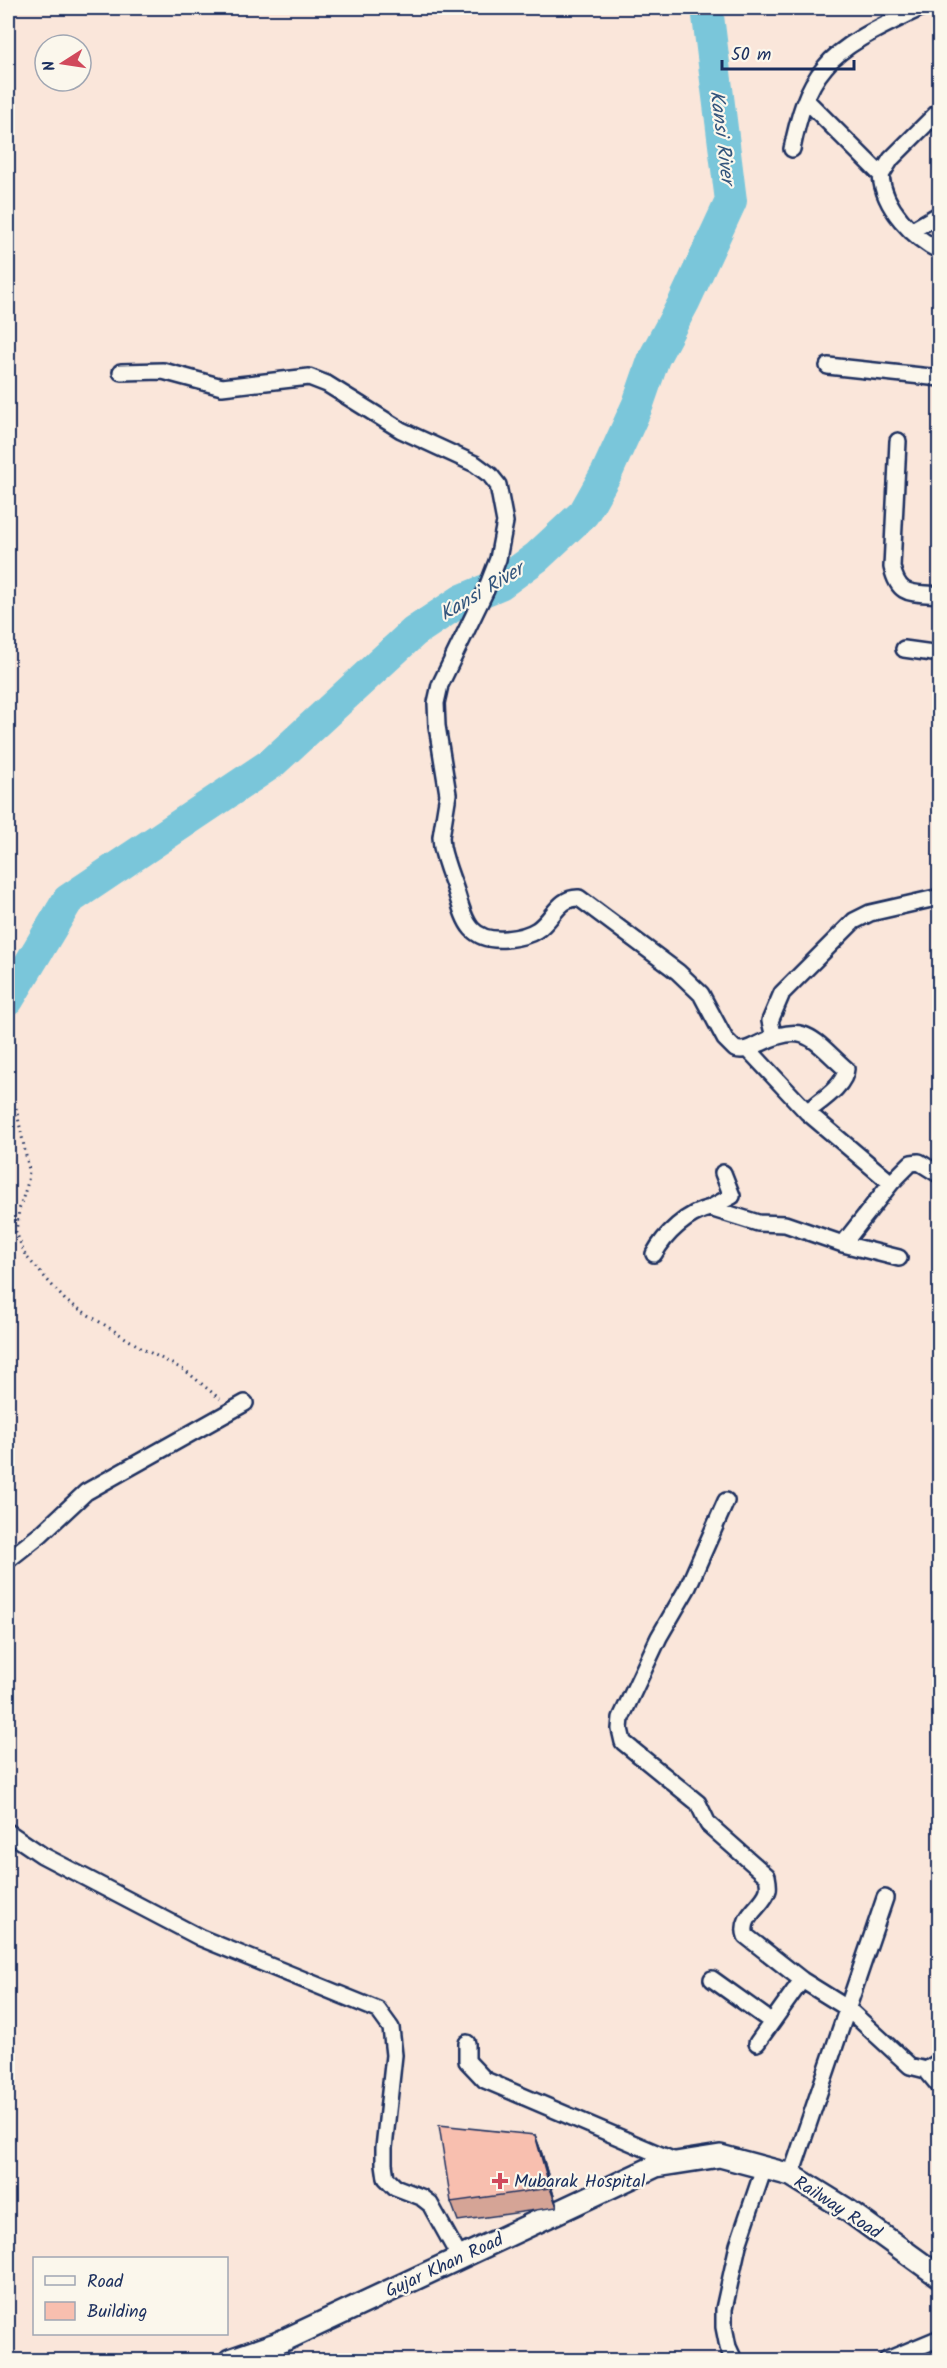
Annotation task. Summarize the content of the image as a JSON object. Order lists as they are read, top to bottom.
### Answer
{
  "streets": {
    "main road": ["Railway Road", "Gujar Khan Road"]
  },
  "crossings": [
    ["Railway Road", "Gujar Khan Road"]
  ],
  "water": ["Kansi River"],
  "places": {
    "health": ["Mubarak Hospital"]
  },
  "legend": ["Road", "Building"],
  "scale_bar": "50 m",
  "north": "left"
}
